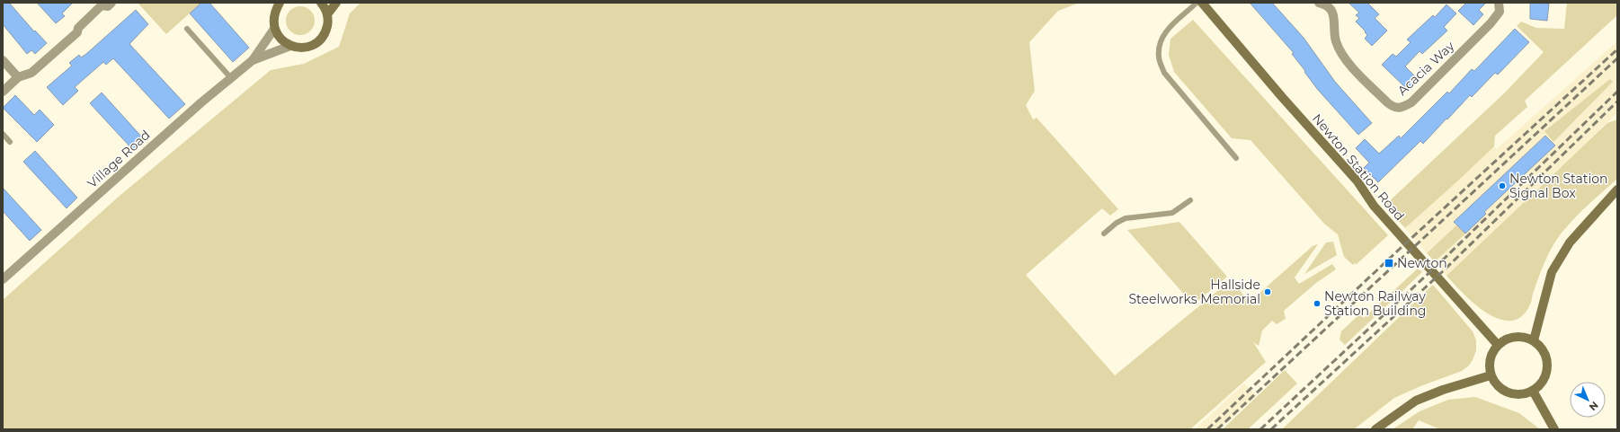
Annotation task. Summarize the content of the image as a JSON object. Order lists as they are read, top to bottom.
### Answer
{
  "streets": {
    "street": ["Acacia Way", "Village Road", "Newton Station Road"]
  },
  "places": {
    "other": ["Newton Station Signal Box", "Hallside Steelworks Memorial", "Newton Railway Station Building"],
    "transit": ["Newton"]
  },
  "north": "bottom right"
}
